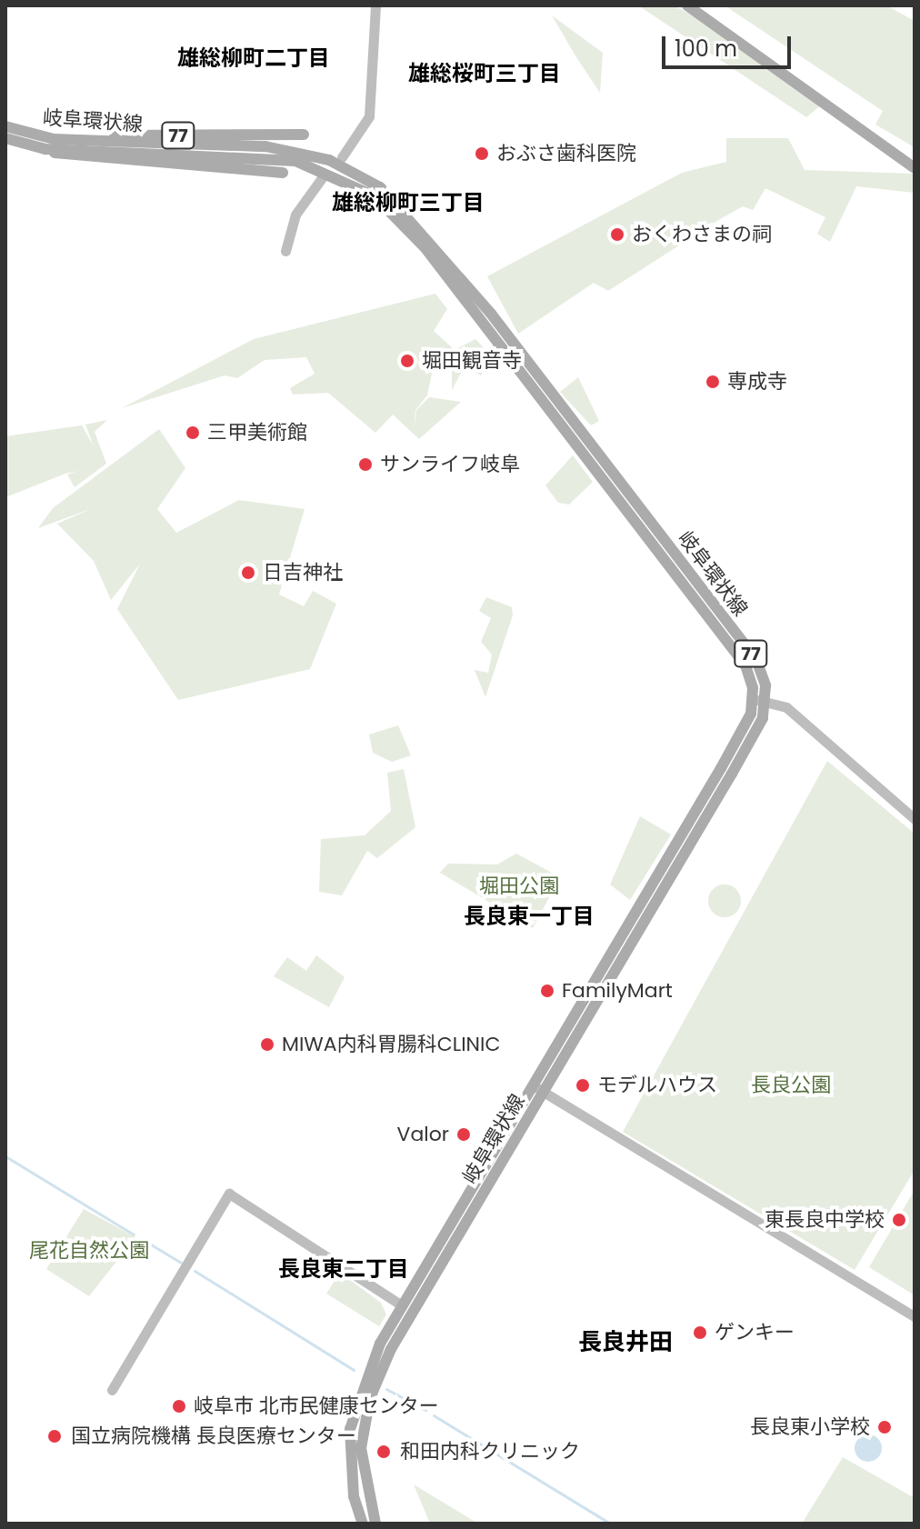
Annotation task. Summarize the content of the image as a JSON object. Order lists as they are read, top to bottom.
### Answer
{
  "streets": {
    "main road": ["岐阜環状線", "77"]
  },
  "crossings": [
    ["岐阜環状線", "77"]
  ],
  "districts": [
    "雄総柳町二丁目",
    "雄総桜町三丁目",
    "雄総柳町三丁目",
    "長良東一丁目",
    "長良東二丁目",
    "長良井田"
  ],
  "parks": ["堀田公園", "長良公園", "尾花自然公園"],
  "places": [
    "おぶさ歯科医院",
    "おくわさまの祠",
    "堀田観音寺",
    "専成寺",
    "三甲美術館",
    "サンライフ岐阜",
    "日吉神社",
    "FamilyMart",
    "MIWA内科胃腸科CLINIC",
    "モデルハウス",
    "Valor",
    "東長良中学校",
    "ゲンキー",
    "岐阜市 北市民健康センター",
    "長良東小学校",
    "国立病院機構 長良医療センター",
    "和田内科クリニック"
  ],
  "scale_bar": "100 m"
}
